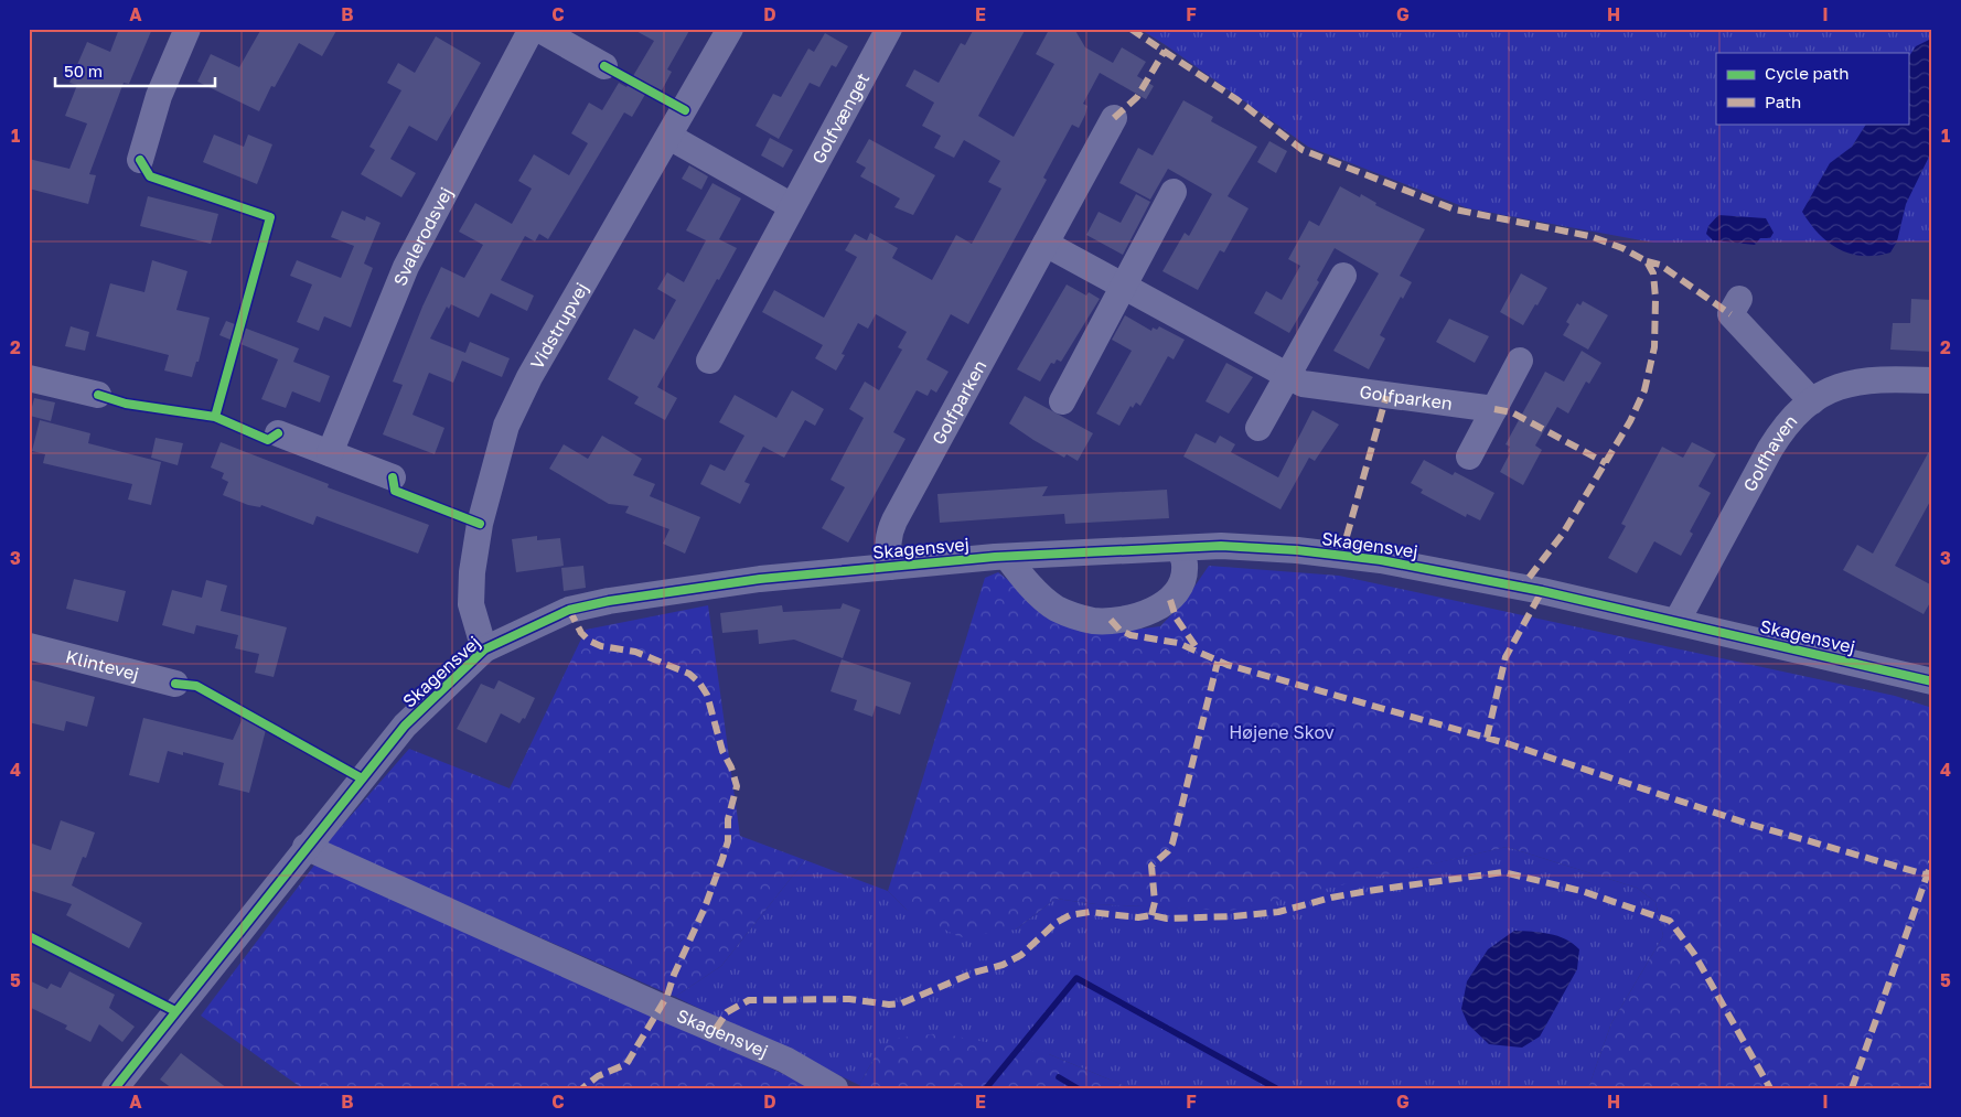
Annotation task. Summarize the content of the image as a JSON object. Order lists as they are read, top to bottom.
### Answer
{
  "streets": {
    "street": [
      "Golfvænget",
      "Svalerodsvej",
      "Vidstrupvej",
      "Golfparken",
      "Golfhaven",
      "Skagensvej",
      "Klintevej"
    ]
  },
  "crossings": [
    ["Vidstrupvej", "Skagensvej"],
    ["Golfparken", "Skagensvej"],
    ["Golfhaven", "Skagensvej"]
  ],
  "parks": ["Højene Skov"],
  "legend": ["Cycle path", "Path"],
  "scale_bar": "50 m",
  "grid": {
    "columns": [
      "A",
      "B",
      "C",
      "D",
      "E",
      "F",
      "G",
      "H",
      "I"
    ],
    "rows": [
      "1",
      "2",
      "3",
      "4",
      "5"
    ]
  }
}
